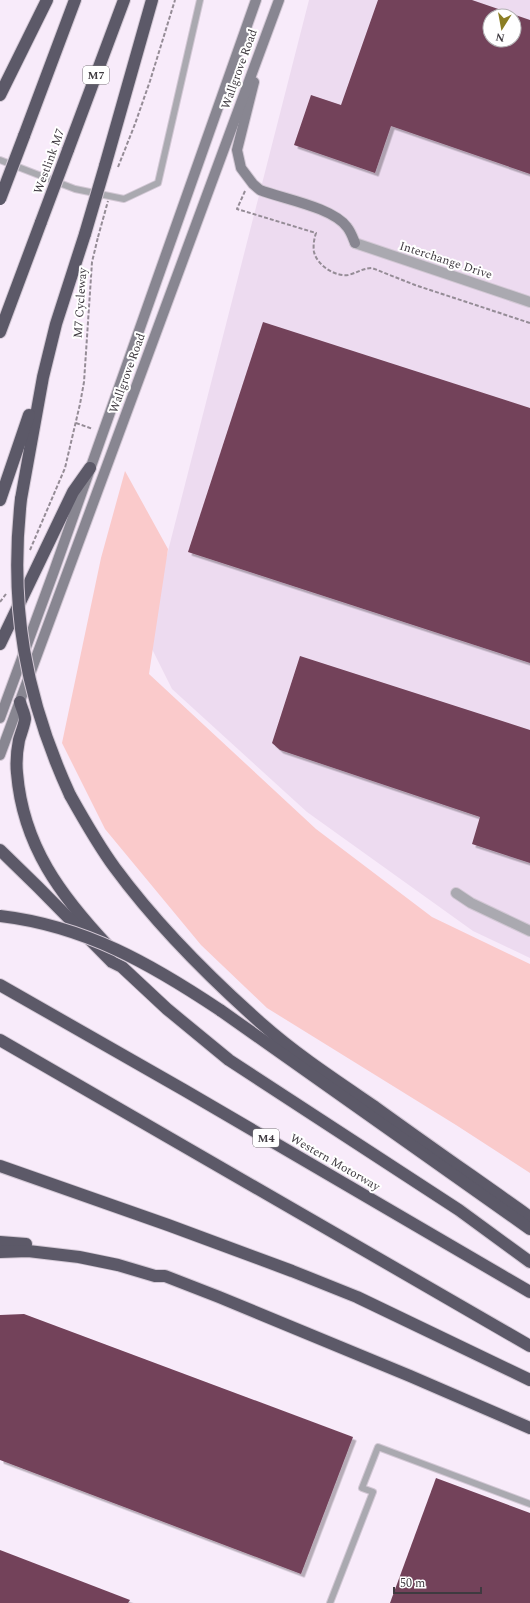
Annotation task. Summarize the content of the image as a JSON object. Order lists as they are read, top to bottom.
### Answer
{
  "streets": {
    "highway": [
      "M7",
      "Westlink M7",
      "M4",
      "Western Motorway"
    ],
    "main road": ["Wallgrove Road"],
    "street": ["Interchange Drive"],
    "path": ["M7 Cycleway"]
  },
  "scale_bar": "50 m",
  "north": "bottom"
}
